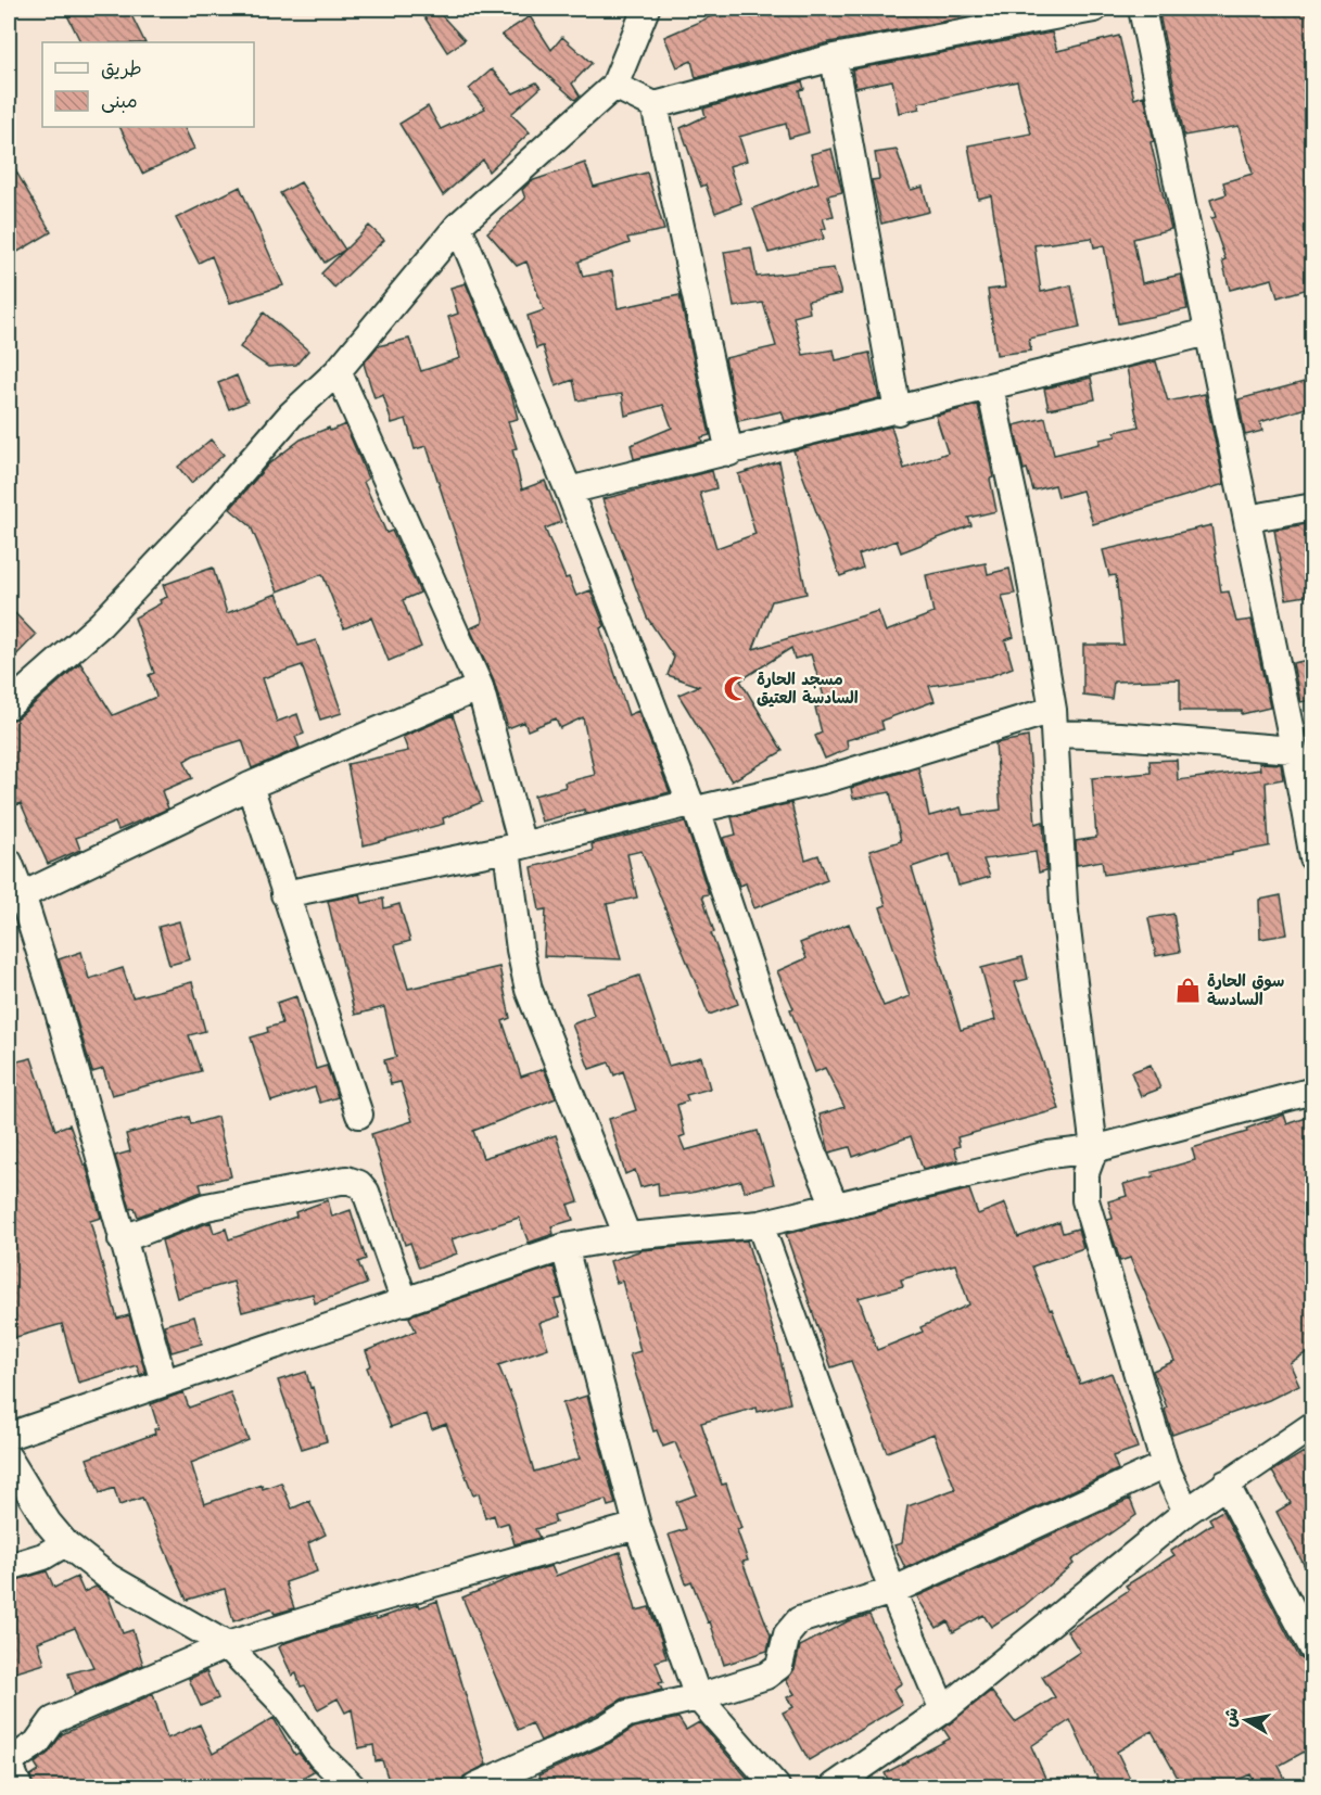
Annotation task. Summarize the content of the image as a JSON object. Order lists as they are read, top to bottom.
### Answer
{
  "places": {
    "mosque": ["مسجد الحارة السادسة العتيق"],
    "shop": ["سوق الحارة السادسة"]
  },
  "legend": ["طريق", "مبنى"],
  "north": "left"
}
